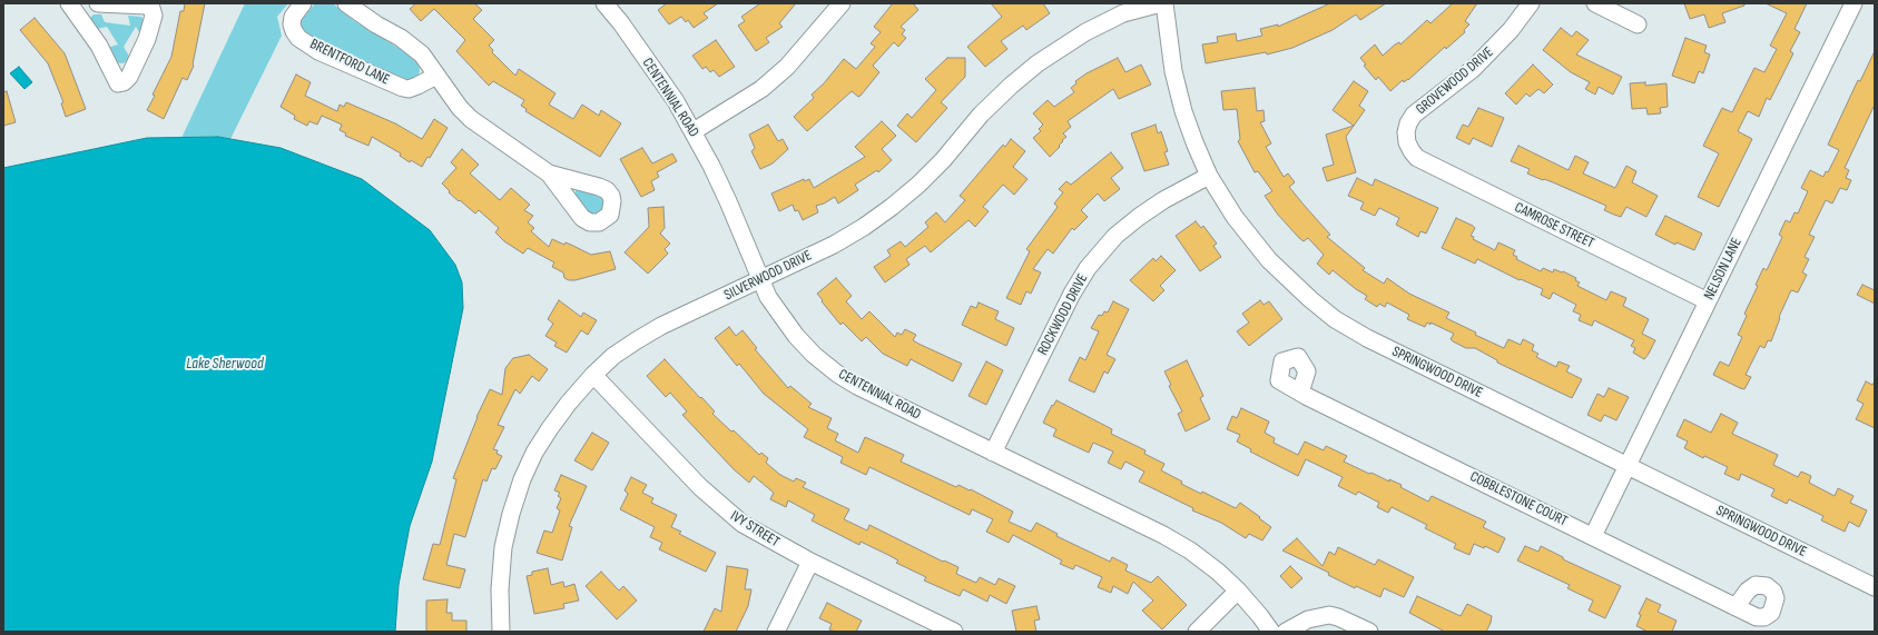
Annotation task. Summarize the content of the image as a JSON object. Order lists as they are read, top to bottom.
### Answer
{
  "streets": {
    "street": [
      "BRENTFORD LANE",
      "GROVEWOOD DRIVE",
      "CENTENNIAL ROAD",
      "CAMROSE STREET",
      "NELSON LANE",
      "SILVERWOOD DRIVE",
      "ROCKWOOD DRIVE",
      "SPRINGWOOD DRIVE",
      "COBBLESTONE COURT",
      "IVY STREET"
    ]
  },
  "crossings": [
    ["GROVEWOOD DRIVE", "CAMROSE STREET"],
    ["CENTENNIAL ROAD", "SILVERWOOD DRIVE"],
    ["CENTENNIAL ROAD", "ROCKWOOD DRIVE"],
    ["CAMROSE STREET", "NELSON LANE"],
    ["NELSON LANE", "SPRINGWOOD DRIVE"],
    ["NELSON LANE", "COBBLESTONE COURT"],
    ["SILVERWOOD DRIVE", "SPRINGWOOD DRIVE"],
    ["SILVERWOOD DRIVE", "IVY STREET"],
    ["ROCKWOOD DRIVE", "SPRINGWOOD DRIVE"]
  ],
  "water": ["Lake Sherwood"]
}
